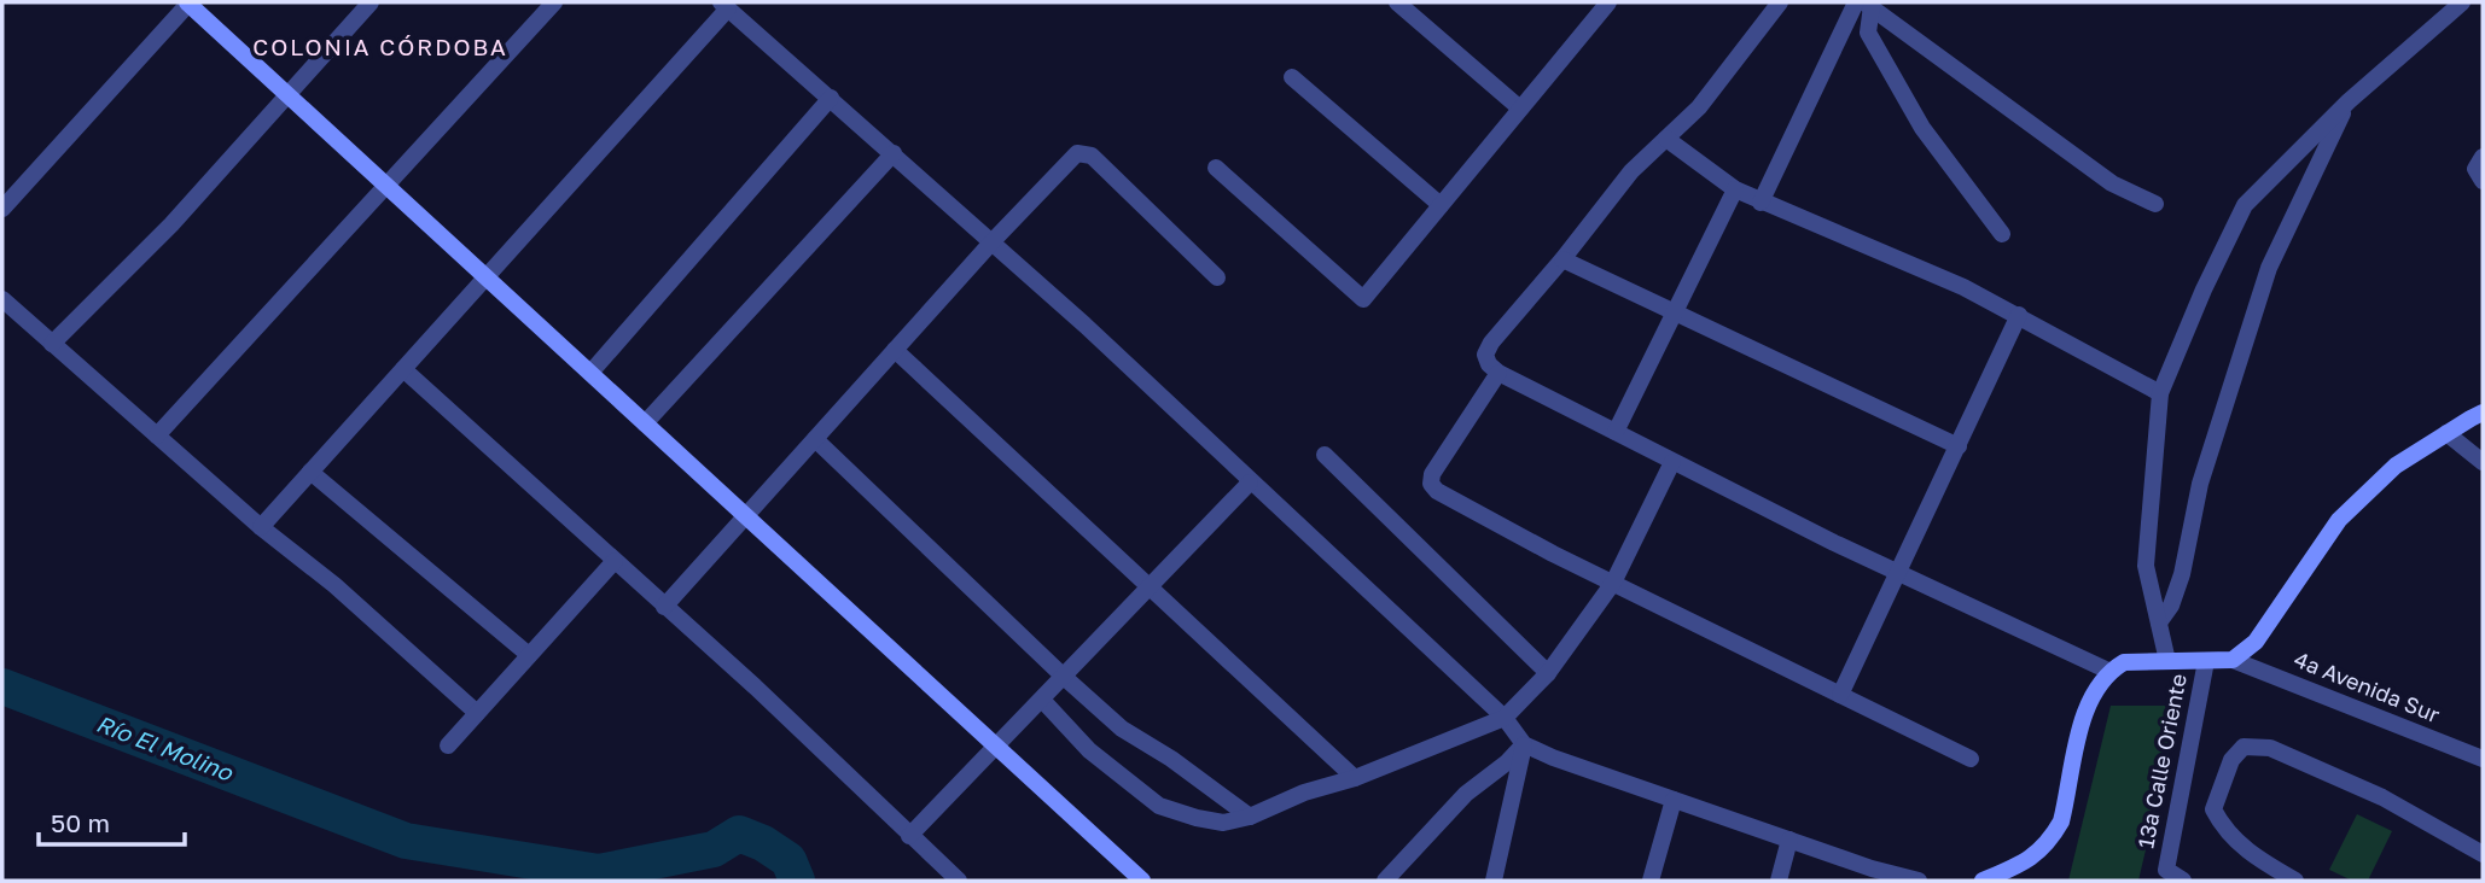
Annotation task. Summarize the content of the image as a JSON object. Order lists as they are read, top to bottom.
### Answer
{
  "streets": {
    "street": ["4a Avenida Sur", "13a Calle Oriente"]
  },
  "districts": ["COLONIA CÓRDOBA"],
  "water": ["Río El Molino"],
  "scale_bar": "50 m"
}
